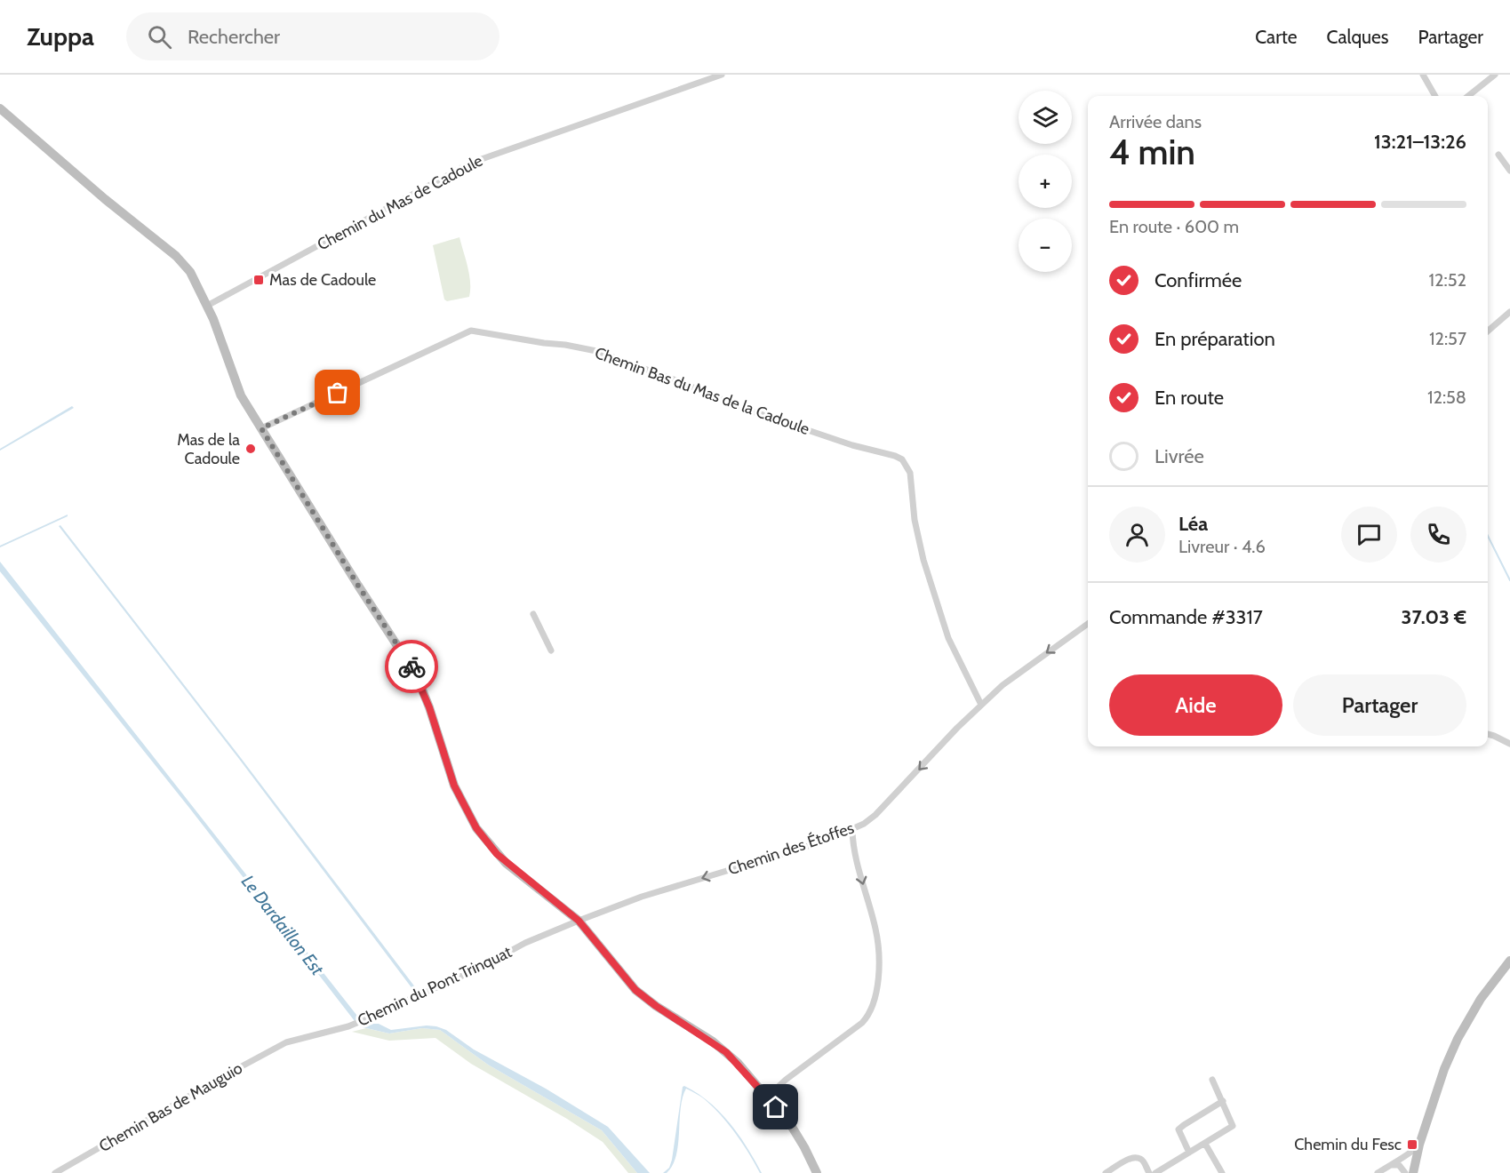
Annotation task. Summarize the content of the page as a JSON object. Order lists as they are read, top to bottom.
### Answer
{
  "streets": {
    "street": [
      "Chemin du Mas de Cadoule",
      "Chemin Bas du Mas de la Cadoule",
      "Chemin des Étoffes",
      "Chemin du Pont Trinquat",
      "Chemin Bas de Mauguio"
    ]
  },
  "crossings": [
    ["Chemin Bas du Mas de la Cadoule", "Chemin des Étoffes"],
    ["Chemin des Étoffes", "Chemin du Pont Trinquat"],
    ["Chemin du Pont Trinquat", "Chemin Bas de Mauguio"]
  ],
  "one_way": ["Chemin des Étoffes"],
  "water": ["Le Dardaillon Est"],
  "places": {
    "transit": ["Mas de Cadoule", "Chemin du Fesc"],
    "other": ["Mas de la Cadoule"]
  },
  "page": {
    "header": "Zuppa",
    "search": "Rechercher",
    "nav": ["Carte", "Calques", "Partager"],
    "map_buttons": ["+", "−"],
    "heading": ["4 min", "Arrivée dans", "13:21–13:26"],
    "panel": [
      "Léa",
      "Livreur · 4.6",
      "Commande #3317",
      "37.03 €"
    ],
    "bar": "En route · 600 m",
    "list": [
      ["Confirmée", "12:52"],
      ["En préparation", "12:57"],
      ["En route", "12:58"],
      "Livrée"
    ],
    "buttons": ["Aide", "Partager"]
  }
}
